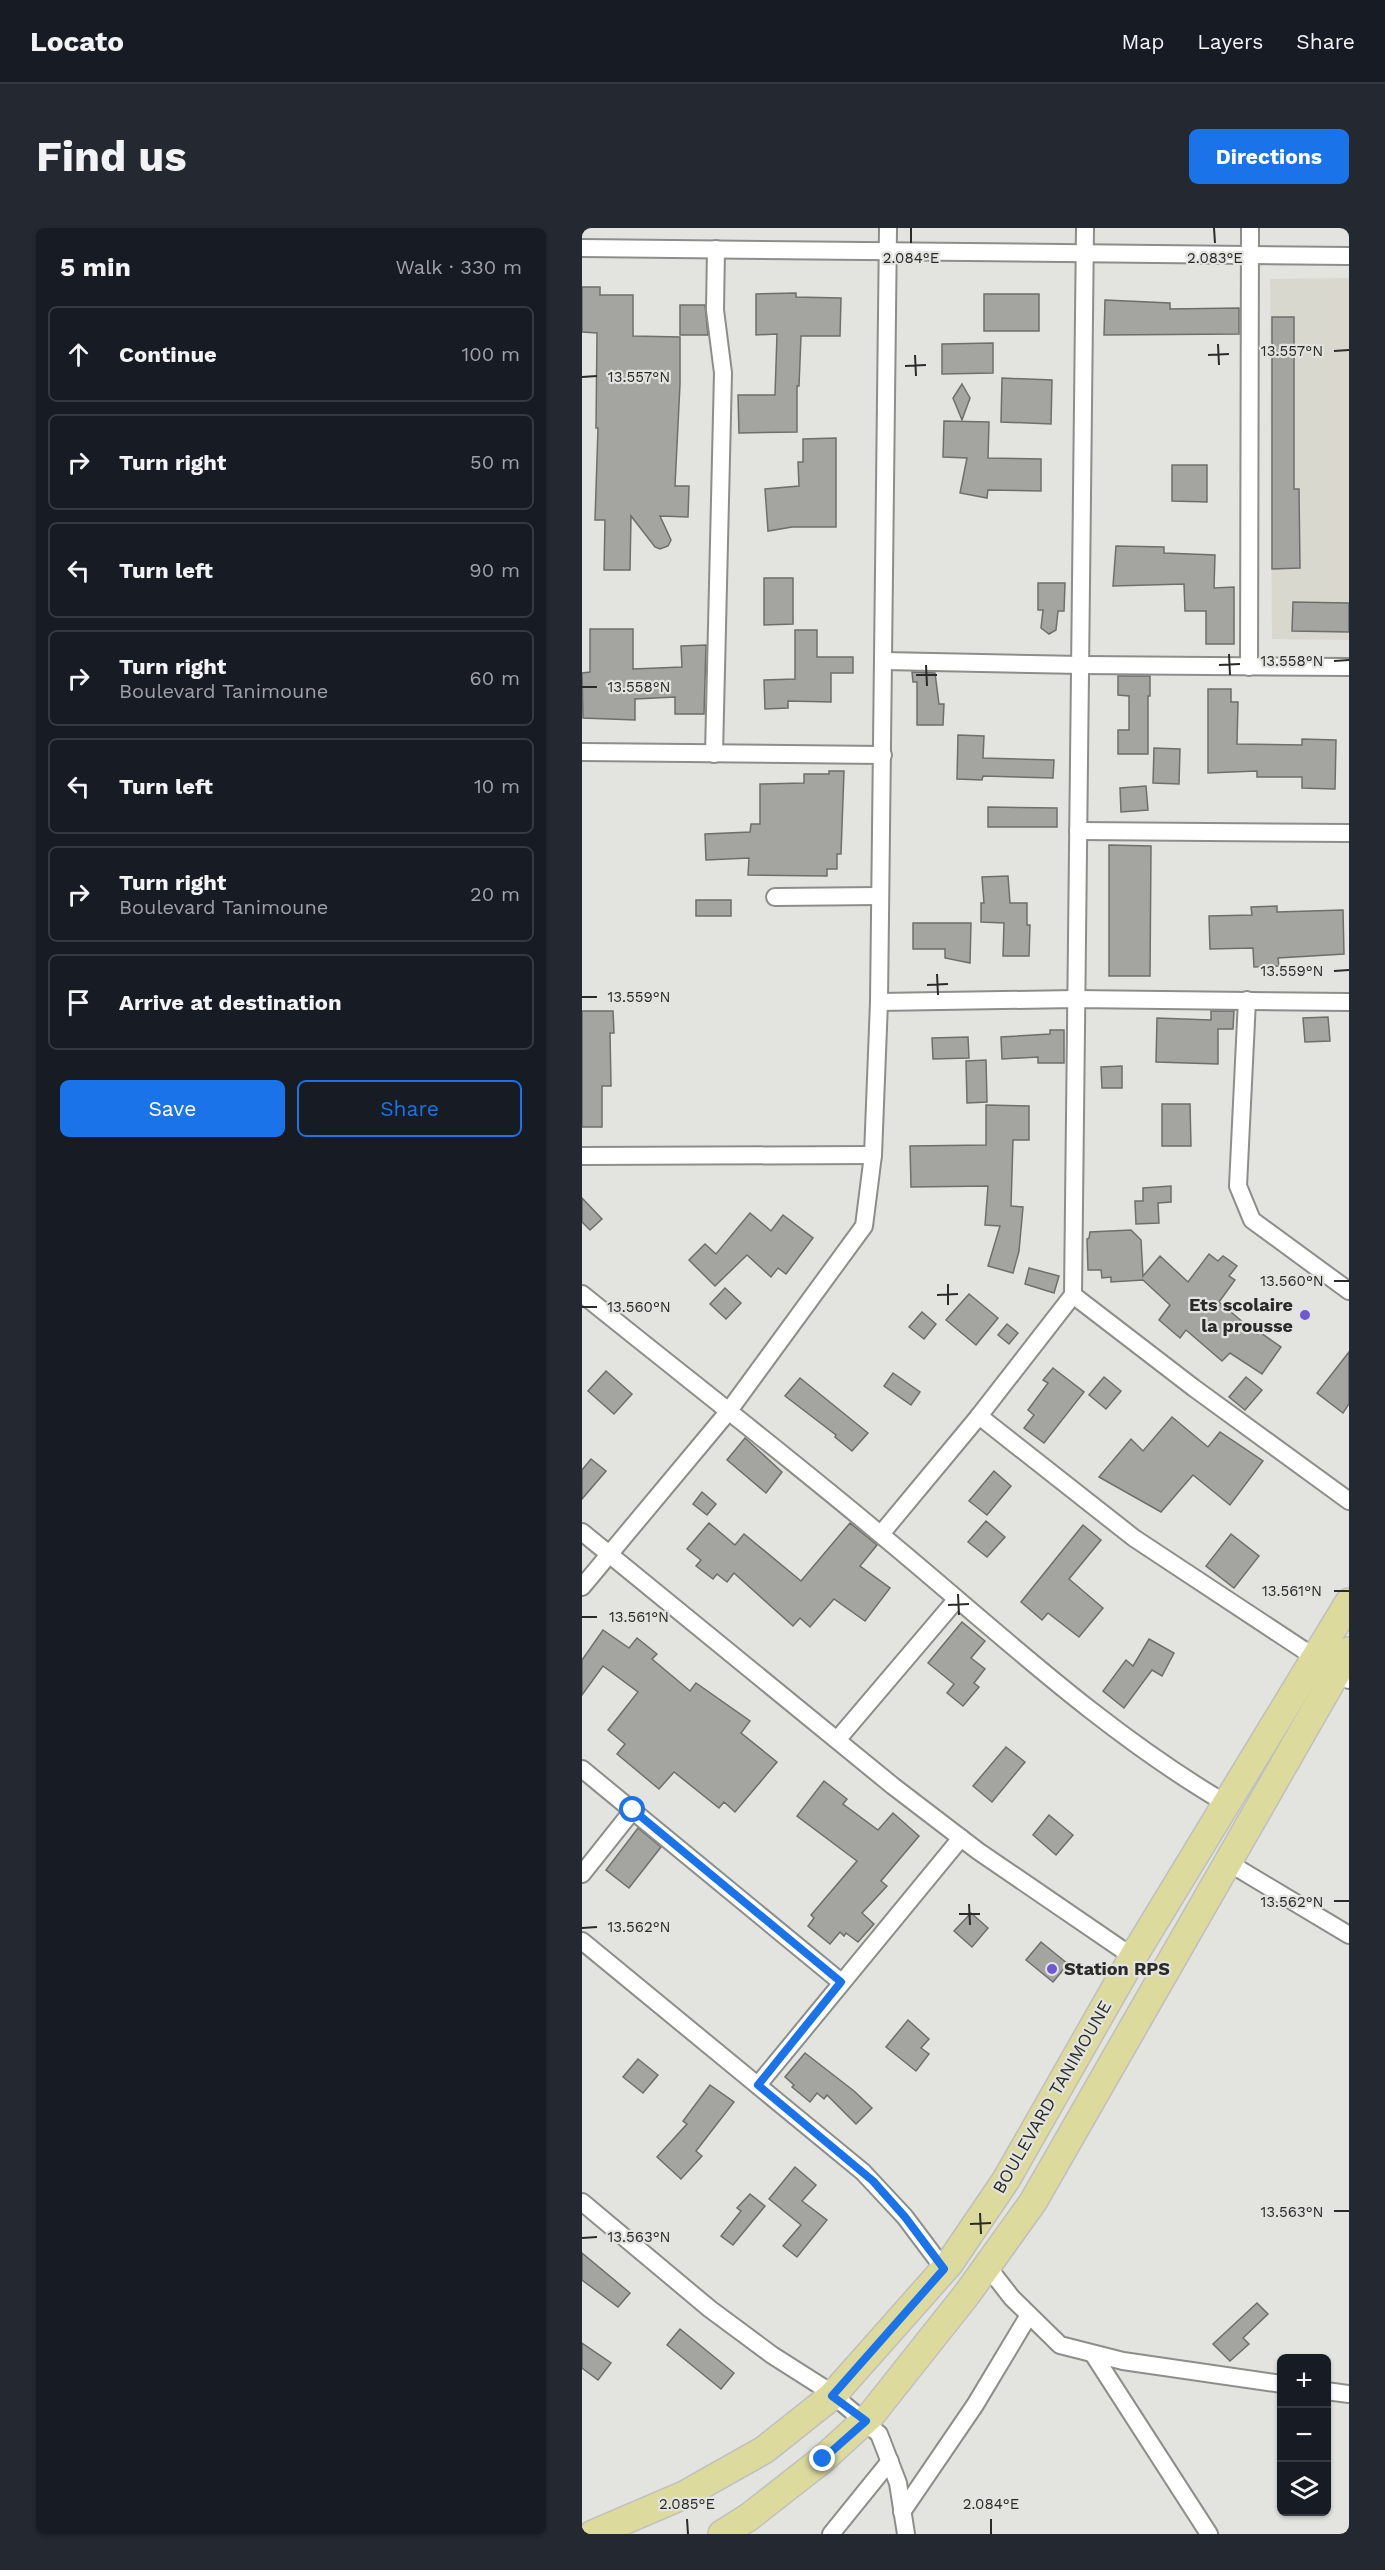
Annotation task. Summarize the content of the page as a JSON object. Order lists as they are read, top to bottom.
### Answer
{
  "streets": {
    "main road": ["BOULEVARD TANIMOUNE"]
  },
  "places": ["Ets scolaire la prousse", "Station RPS"],
  "page": {
    "header": "Locato",
    "nav": ["Map", "Layers", "Share"],
    "buttons": [
      "Directions",
      ["Save", "Share"]
    ],
    "title": "Find us",
    "heading": ["5 min", "Walk · 330 m"],
    "list": [
      ["Continue", "100 m"],
      ["Turn right", "50 m"],
      ["Turn left", "90 m"],
      ["Turn right", "Boulevard Tanimoune", "60 m"],
      ["Turn left", "10 m"],
      ["Turn right", "Boulevard Tanimoune", "20 m"],
      "Arrive at destination"
    ],
    "map_buttons": ["+", "−"]
  },
  "coordinates": [
    "2.084°E",
    "2.083°E",
    "13.557°N",
    "13.558°N",
    "13.559°N",
    "13.560°N",
    "13.561°N",
    "13.562°N",
    "13.563°N",
    "2.085°E"
  ]
}
